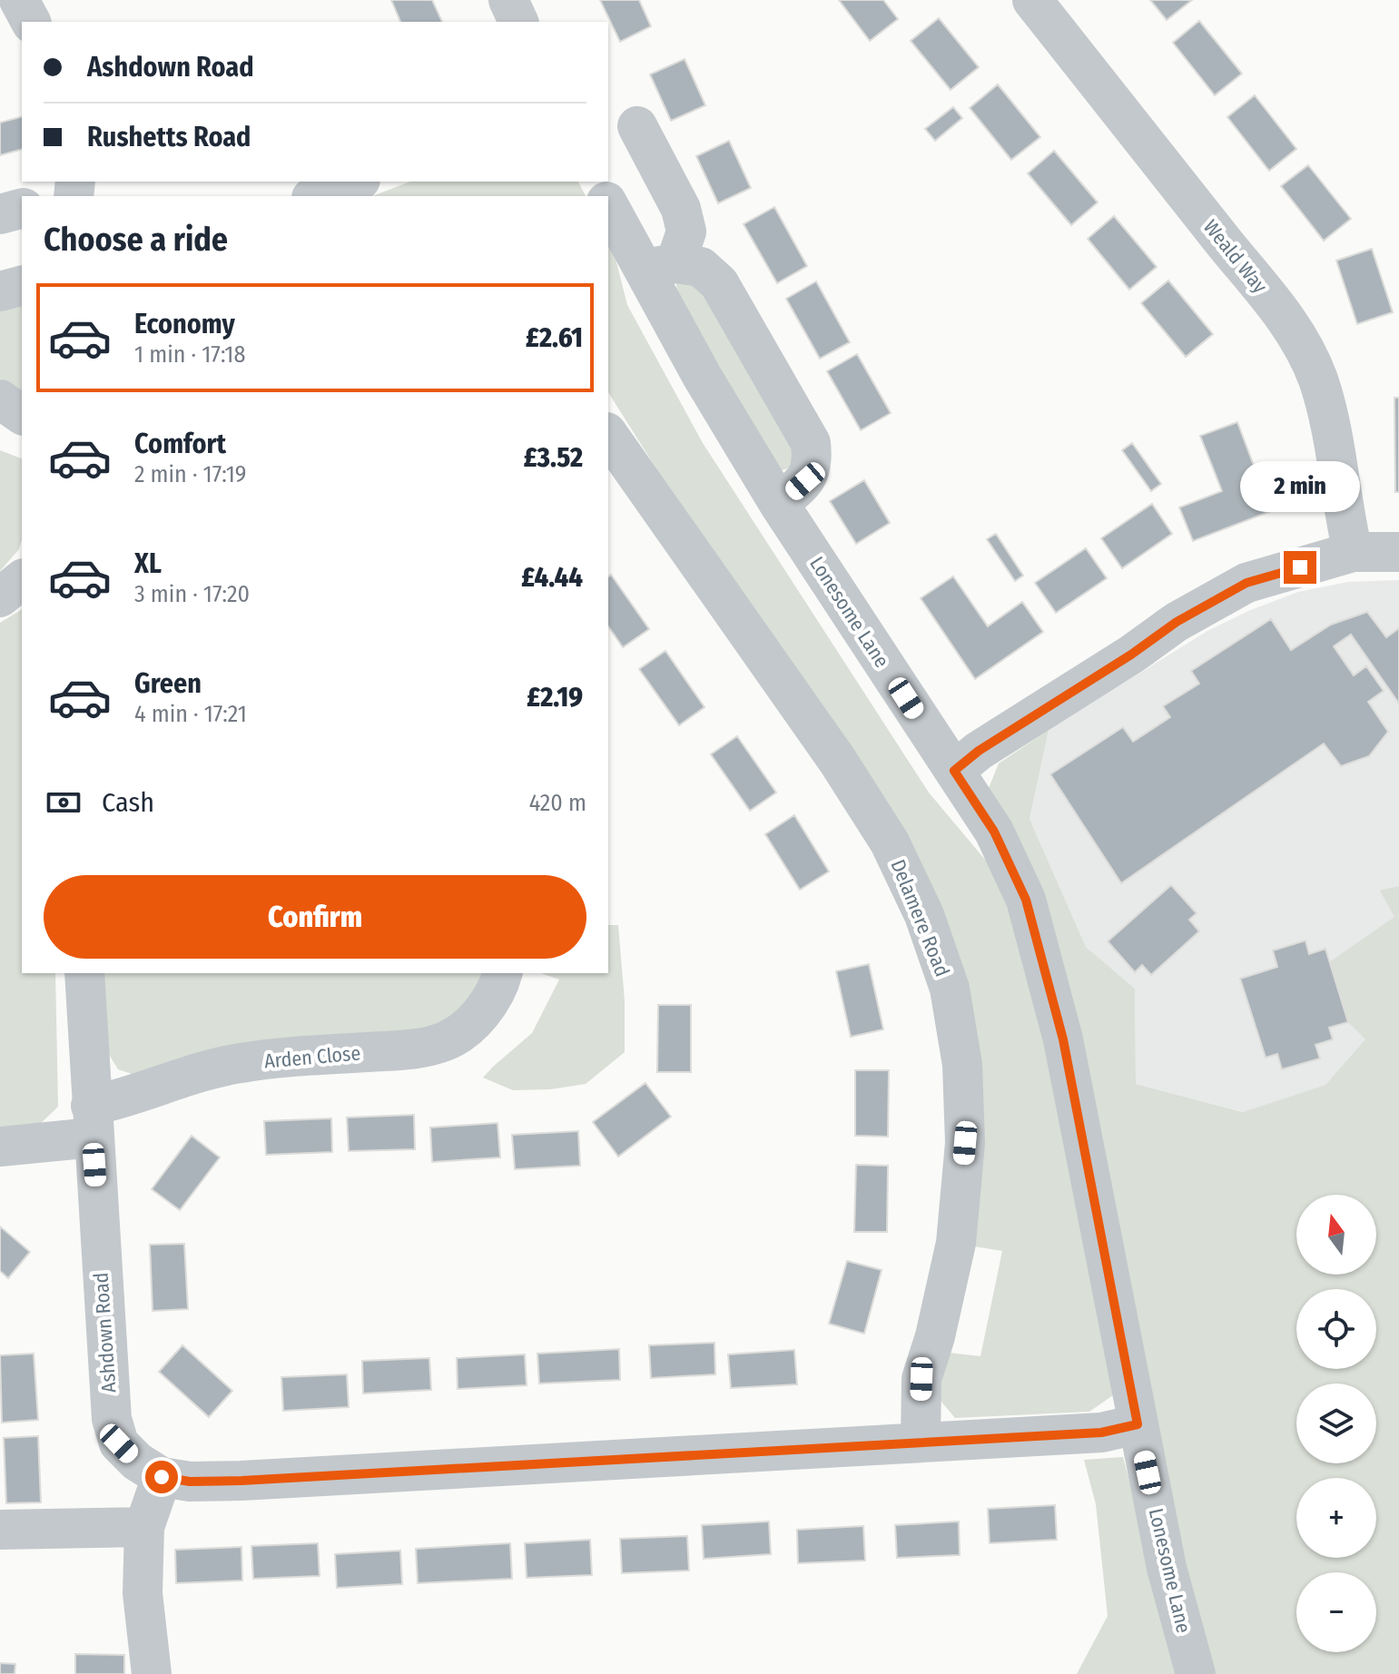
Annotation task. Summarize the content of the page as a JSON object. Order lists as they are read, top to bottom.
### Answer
{
  "streets": {
    "street": [
      "Weald Way",
      "Lonesome Lane",
      "Delamere Road",
      "Arden Close",
      "Ashdown Road"
    ]
  },
  "crossings": [
    ["Lonesome Lane", "Ashdown Road"],
    ["Delamere Road", "Ashdown Road"],
    ["Arden Close", "Ashdown Road"]
  ],
  "north": "top",
  "page": {
    "banner": ["Ashdown Road", "Rushetts Road"],
    "heading": "Choose a ride",
    "list": [
      {
        "name": "Economy",
        "note": "1 min · 17:18",
        "value": "£2.61"
      },
      {
        "name": "Comfort",
        "note": "2 min · 17:19",
        "value": "£3.52"
      },
      {
        "name": "XL",
        "note": "3 min · 17:20",
        "value": "£4.44"
      },
      {
        "name": "Green",
        "note": "4 min · 17:21",
        "value": "£2.19"
      }
    ],
    "bubble": "2 min",
    "pay": ["Cash", "420 m"],
    "buttons": "Confirm",
    "map_buttons": ["+", "−"]
  }
}
